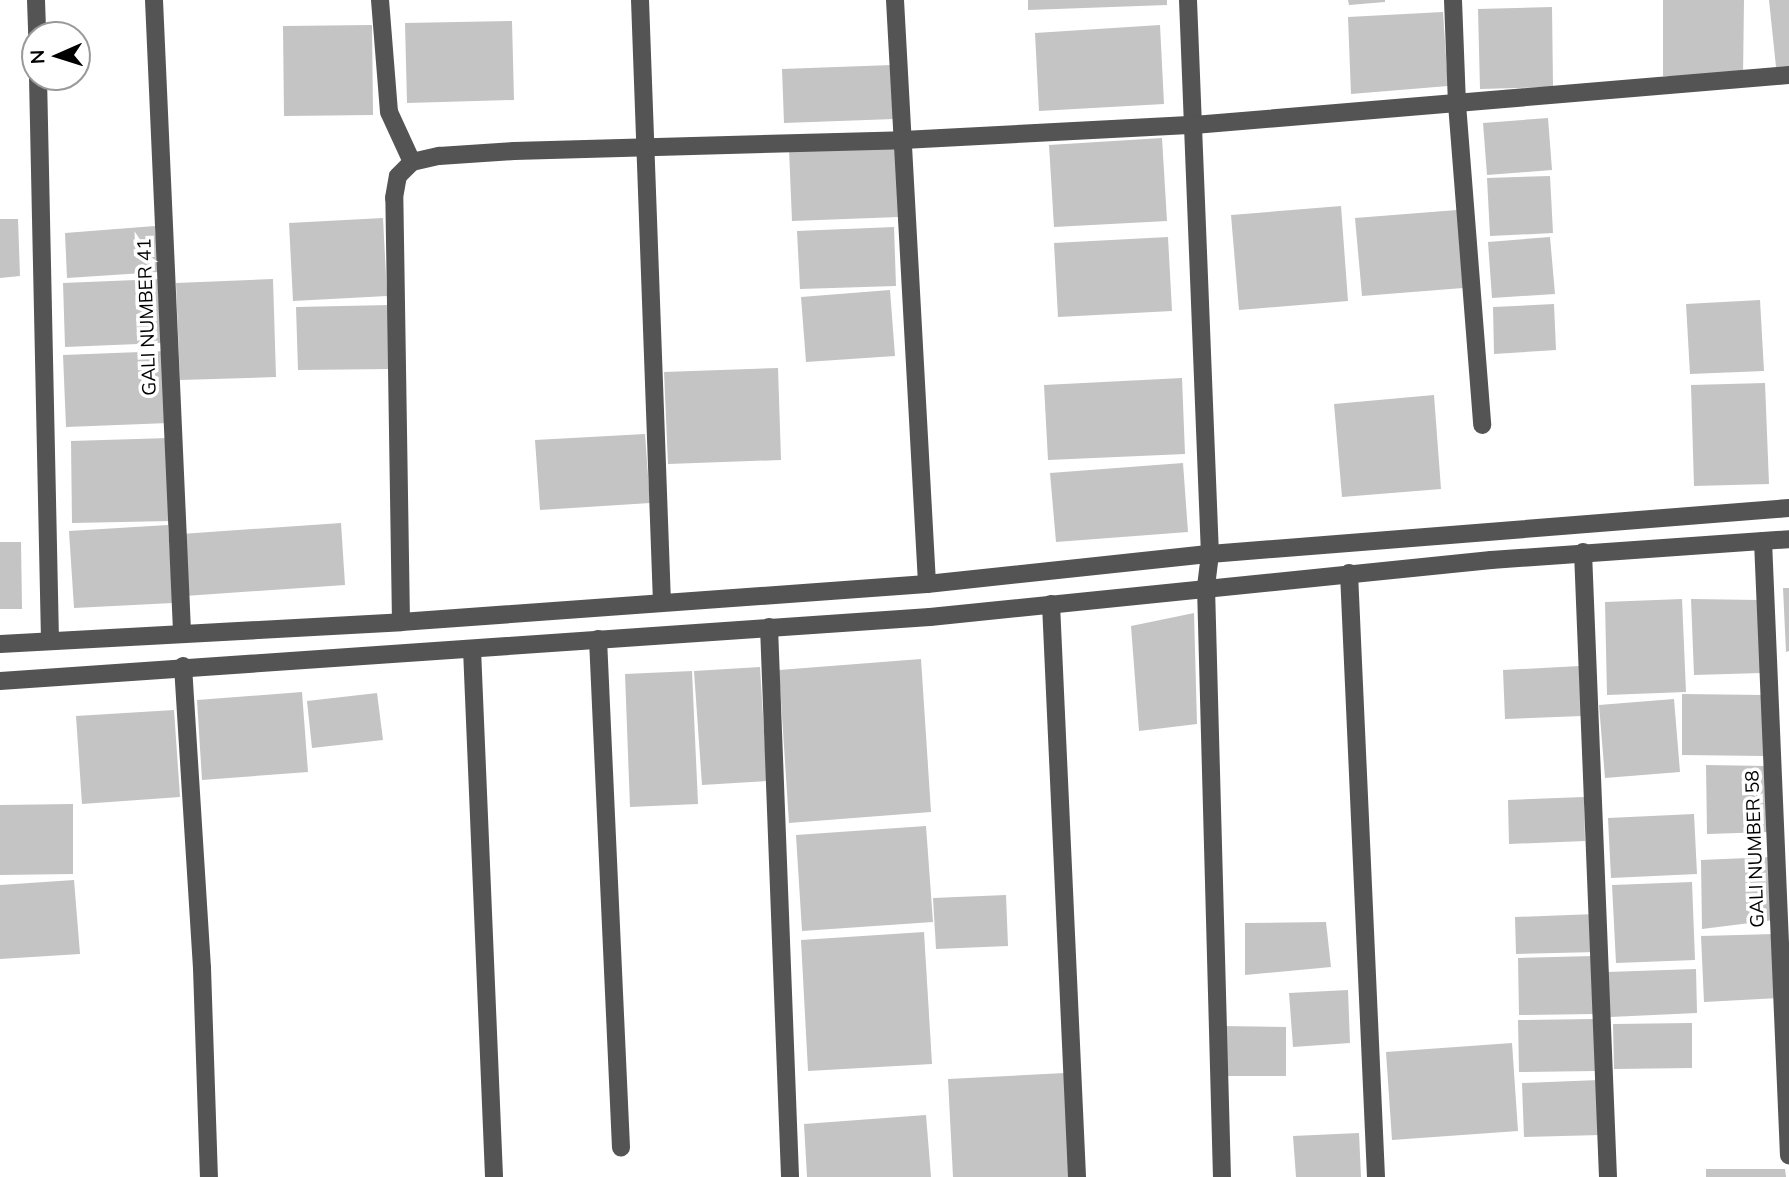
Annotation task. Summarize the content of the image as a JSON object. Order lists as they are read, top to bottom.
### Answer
{
  "streets": {
    "street": ["GALI NUMBER 41", "GALI NUMBER 58"]
  },
  "north": "left"
}
